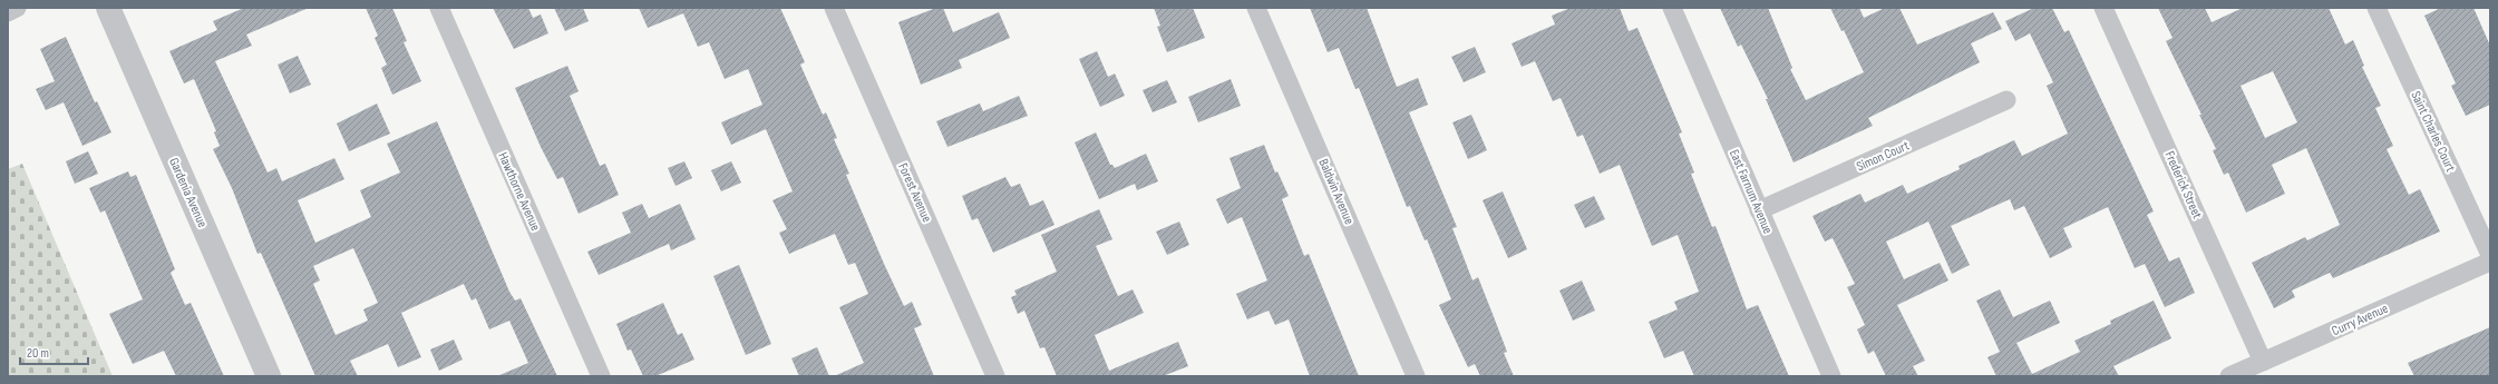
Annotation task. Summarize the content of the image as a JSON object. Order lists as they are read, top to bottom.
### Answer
{
  "streets": {
    "street": [
      "Saint Charles Court",
      "Simon Court",
      "Frederick Street",
      "Hawthorne Avenue",
      "Baldwin Avenue",
      "East Farnum Avenue",
      "Gardenia Avenue",
      "Forest Avenue",
      "Curry Avenue"
    ]
  },
  "crossings": [
    ["Simon Court", "East Farnum Avenue"],
    ["Frederick Street", "Curry Avenue"]
  ],
  "scale_bar": "20 m"
}
